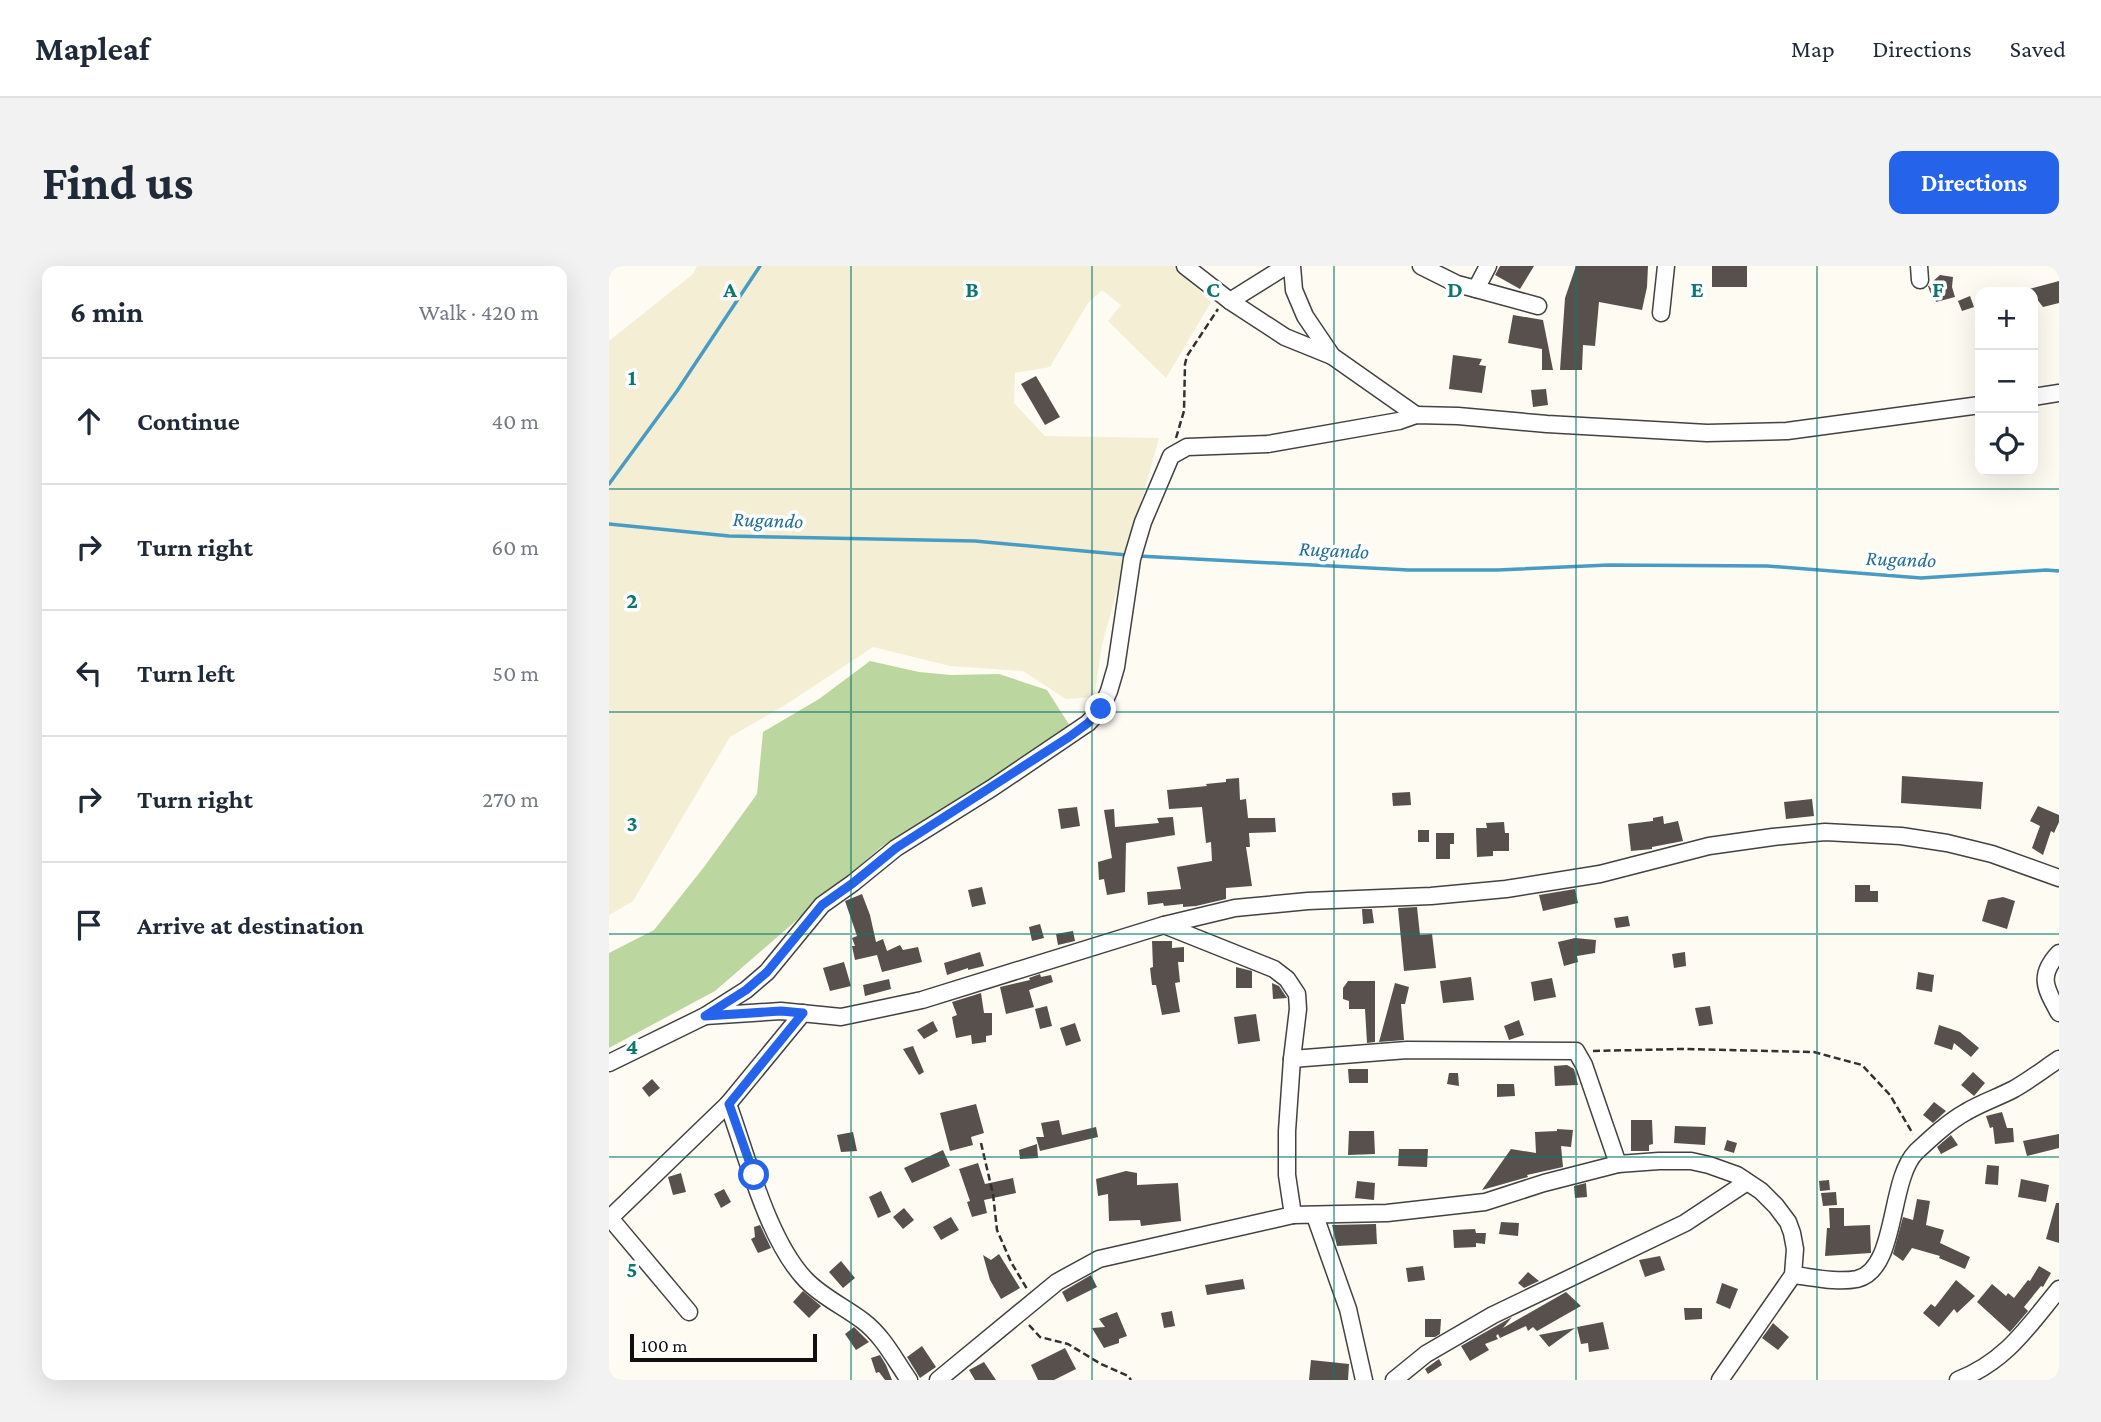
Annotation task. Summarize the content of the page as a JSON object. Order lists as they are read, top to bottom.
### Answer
{
  "water": ["Rugando"],
  "scale_bar": "100 m",
  "page": {
    "header": "Mapleaf",
    "nav": ["Map", "Directions", "Saved"],
    "buttons": "Directions",
    "title": "Find us",
    "heading": ["6 min", "Walk · 420 m"],
    "map_buttons": ["+", "−"],
    "list": [
      ["Continue", "40 m"],
      ["Turn right", "60 m"],
      ["Turn left", "50 m"],
      ["Turn right", "270 m"],
      "Arrive at destination"
    ],
    "scale": "100 m"
  },
  "grid": {
    "columns": [
      "A",
      "B",
      "C",
      "D",
      "E",
      "F"
    ],
    "rows": [
      "1",
      "2",
      "3",
      "4",
      "5"
    ]
  }
}
